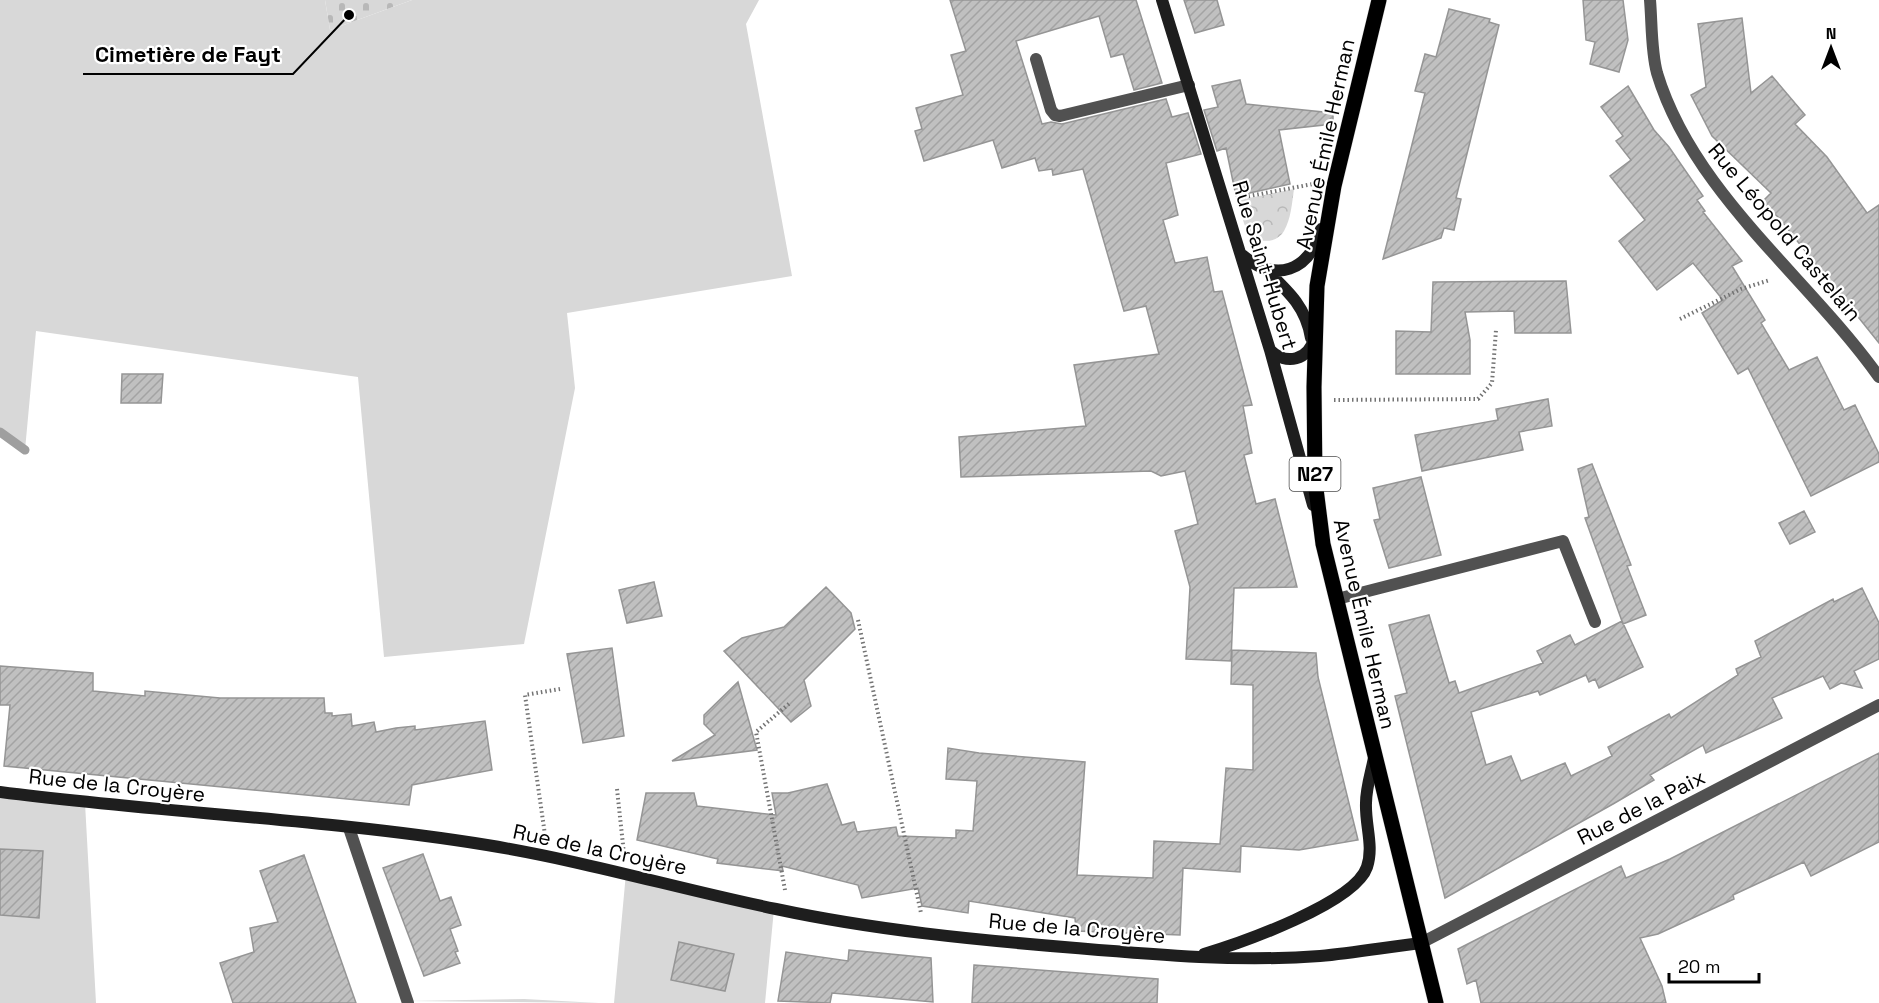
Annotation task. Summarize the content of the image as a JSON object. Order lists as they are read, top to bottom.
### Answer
{
  "streets": {
    "main road": ["Avenue Émile Herman", "N27"],
    "street": [
      "Rue Léopold Castelain",
      "Rue Saint-Hubert",
      "Rue de la Croyère",
      "Rue de la Paix"
    ]
  },
  "crossings": [
    ["Avenue Émile Herman", "Rue Saint-Hubert"],
    ["Avenue Émile Herman", "Rue de la Croyère"],
    ["Avenue Émile Herman", "Rue de la Paix"],
    ["Rue de la Croyère", "Rue de la Paix"]
  ],
  "places": ["Cimetière de Fayt"],
  "scale_bar": "20 m",
  "north": "top"
}
